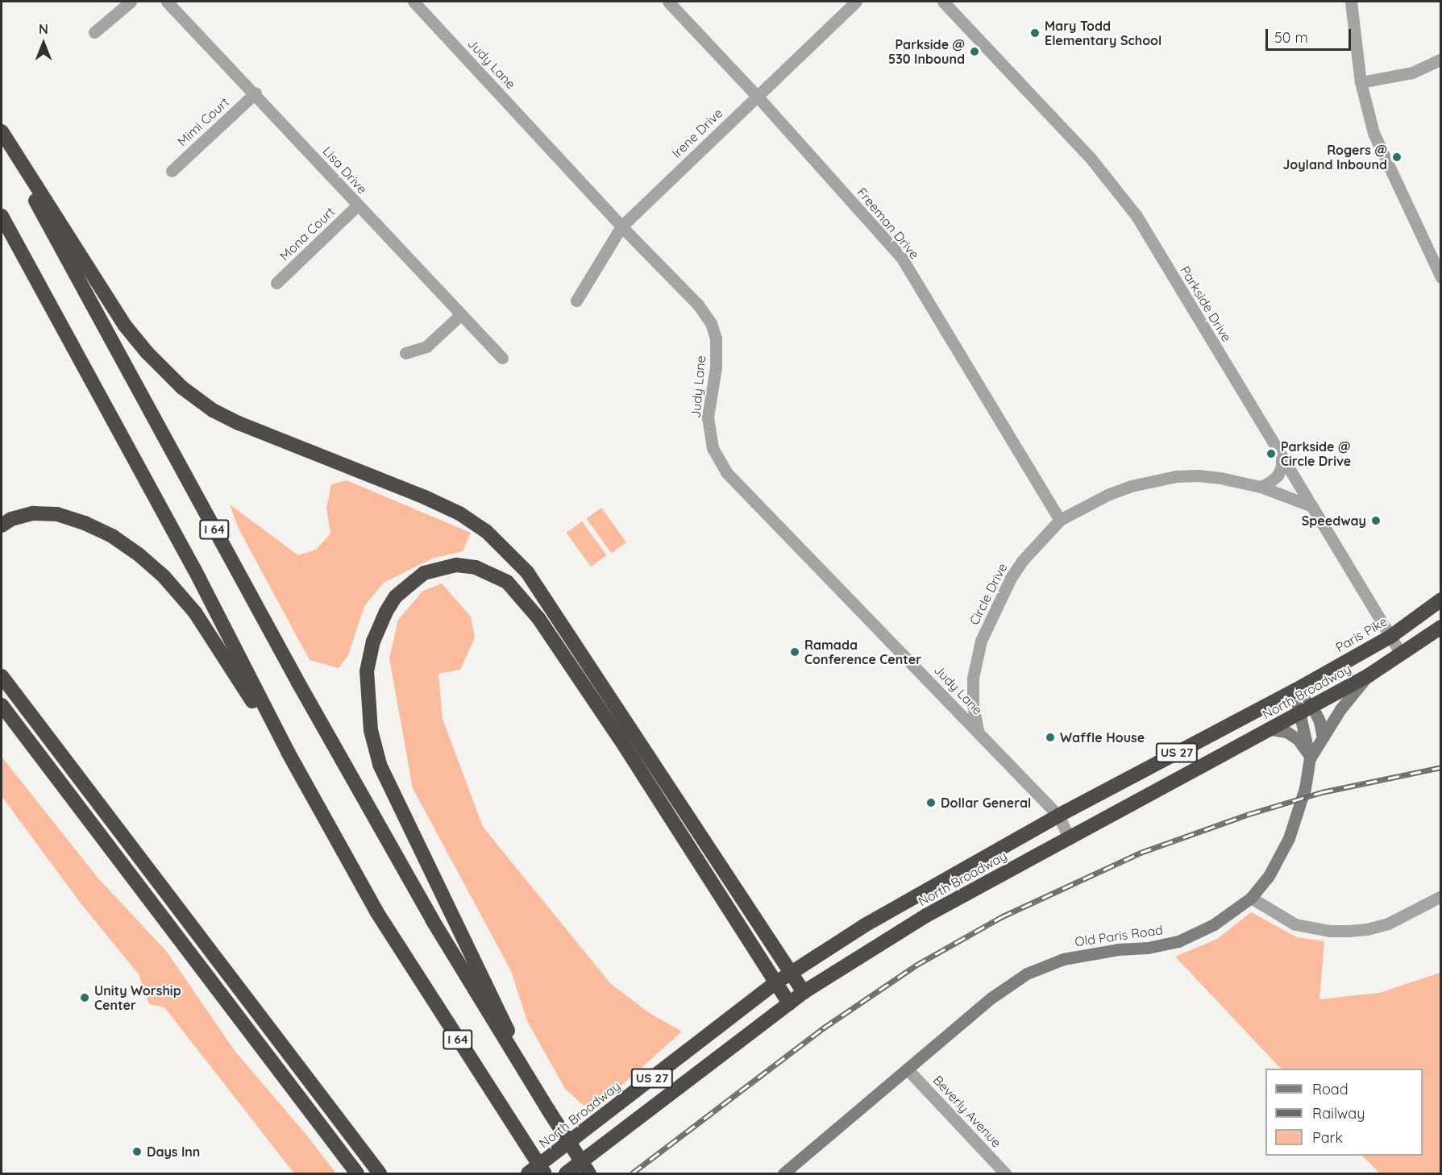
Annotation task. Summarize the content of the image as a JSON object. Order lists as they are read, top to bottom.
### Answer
{
  "streets": {
    "highway": [
      "I 64",
      "Paris Pike",
      "North Broadway",
      "US 27"
    ],
    "street": [
      "Judy Lane",
      "Mimi Court",
      "Irene Drive",
      "Lisa Drive",
      "Freeman Drive",
      "Mona Court",
      "Parkside Drive",
      "Circle Drive",
      "Old Paris Road",
      "Beverly Avenue"
    ]
  },
  "crossings": [
    ["Judy Lane", "Irene Drive"],
    ["Judy Lane", "Circle Drive"],
    ["Judy Lane", "North Broadway"],
    ["Mimi Court", "Lisa Drive"],
    ["Irene Drive", "Freeman Drive"],
    ["Lisa Drive", "Mona Court"],
    ["Freeman Drive", "Circle Drive"],
    ["Parkside Drive", "Circle Drive"],
    ["Parkside Drive", "Paris Pike"],
    ["Parkside Drive", "North Broadway"],
    ["Parkside Drive", "US 27"],
    ["Paris Pike", "North Broadway"],
    ["Paris Pike", "Old Paris Road"],
    ["North Broadway", "US 27"],
    ["North Broadway", "Old Paris Road"],
    ["Old Paris Road", "Beverly Avenue"]
  ],
  "places": [
    "Mary Todd Elementary School",
    "Parkside @ 530 Inbound",
    "Rogers @ Joyland Inbound",
    "Parkside @ Circle Drive",
    "Speedway",
    "Ramada Conference Center",
    "Waffle House",
    "Dollar General",
    "Unity Worship Center",
    "Days Inn"
  ],
  "legend": ["Road", "Railway", "Park"],
  "scale_bar": "50 m",
  "north": "top"
}
